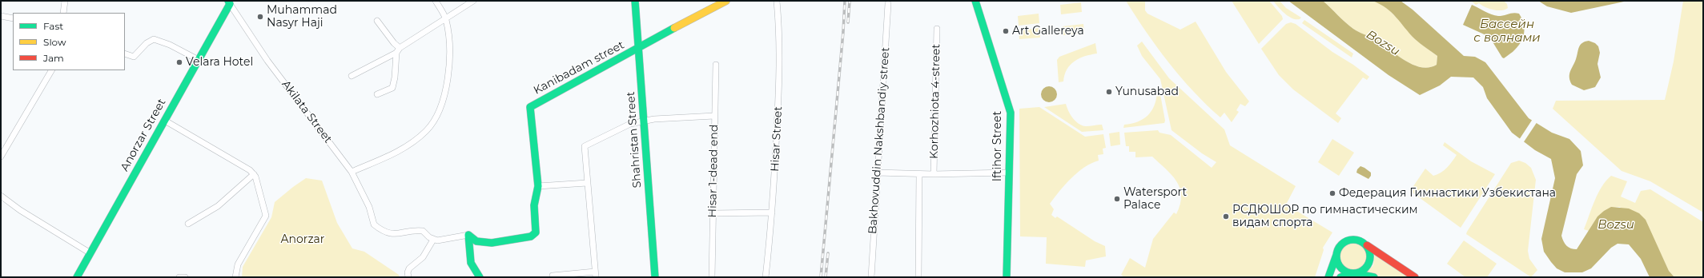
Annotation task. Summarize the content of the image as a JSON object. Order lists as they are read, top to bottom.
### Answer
{
  "streets": {
    "street": [
      "Kanibadam street",
      "Korhozhiota 4-street",
      "Akilata Street",
      "Anorzar Street",
      "Hisar Street",
      "Shahristan Street",
      "Bakhovuddin Nakshbandiy street",
      "Iftihor Street",
      "Hisar 1-dead end"
    ]
  },
  "crossings": [
    ["Kanibadam street", "Shahristan Street"],
    ["Akilata Street", "Anorzar Street"]
  ],
  "water": ["Бассейн с волнами", "Bozsu"],
  "parks": ["Anorzar"],
  "places": [
    "Muhammad Nasyr Haji",
    "Art Gallereya",
    "Velara Hotel",
    "Yunusabad",
    "Федерация Гимнастики Узбекистана",
    "Watersport Palace",
    "РСДЮШОР по гимнастическим видам спорта"
  ],
  "legend": ["Fast", "Slow", "Jam"]
}
